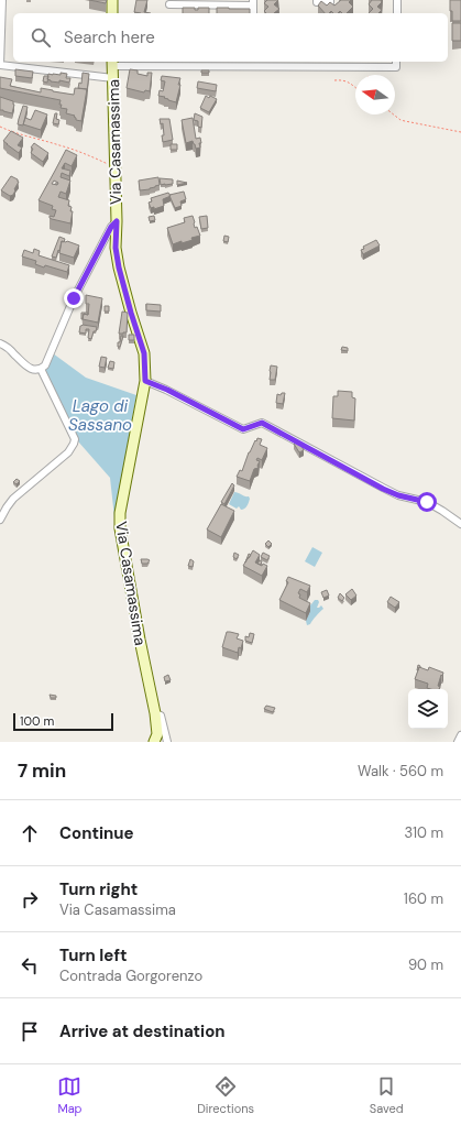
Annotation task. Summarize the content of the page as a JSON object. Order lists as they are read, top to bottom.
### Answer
{
  "streets": {
    "main road": ["Via Casamassima"]
  },
  "water": ["Lago di Sassano"],
  "scale_bar": "100 m",
  "north": "left",
  "page": {
    "search": "Search here",
    "scale": "100 m",
    "heading": ["7 min", "Walk · 560 m"],
    "list": [
      ["Continue", "310 m"],
      ["Turn right", "Via Casamassima", "160 m"],
      ["Turn left", "Contrada Gorgorenzo", "90 m"],
      "Arrive at destination"
    ],
    "nav": ["Map", "Directions", "Saved"]
  }
}
